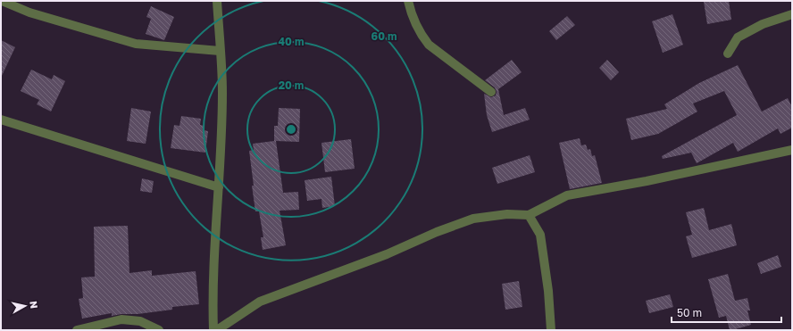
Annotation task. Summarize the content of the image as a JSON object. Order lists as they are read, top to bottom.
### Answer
{
  "scale_bar": "50 m",
  "north": "right",
  "rings": ["60 m", "40 m", "20 m"]
}
